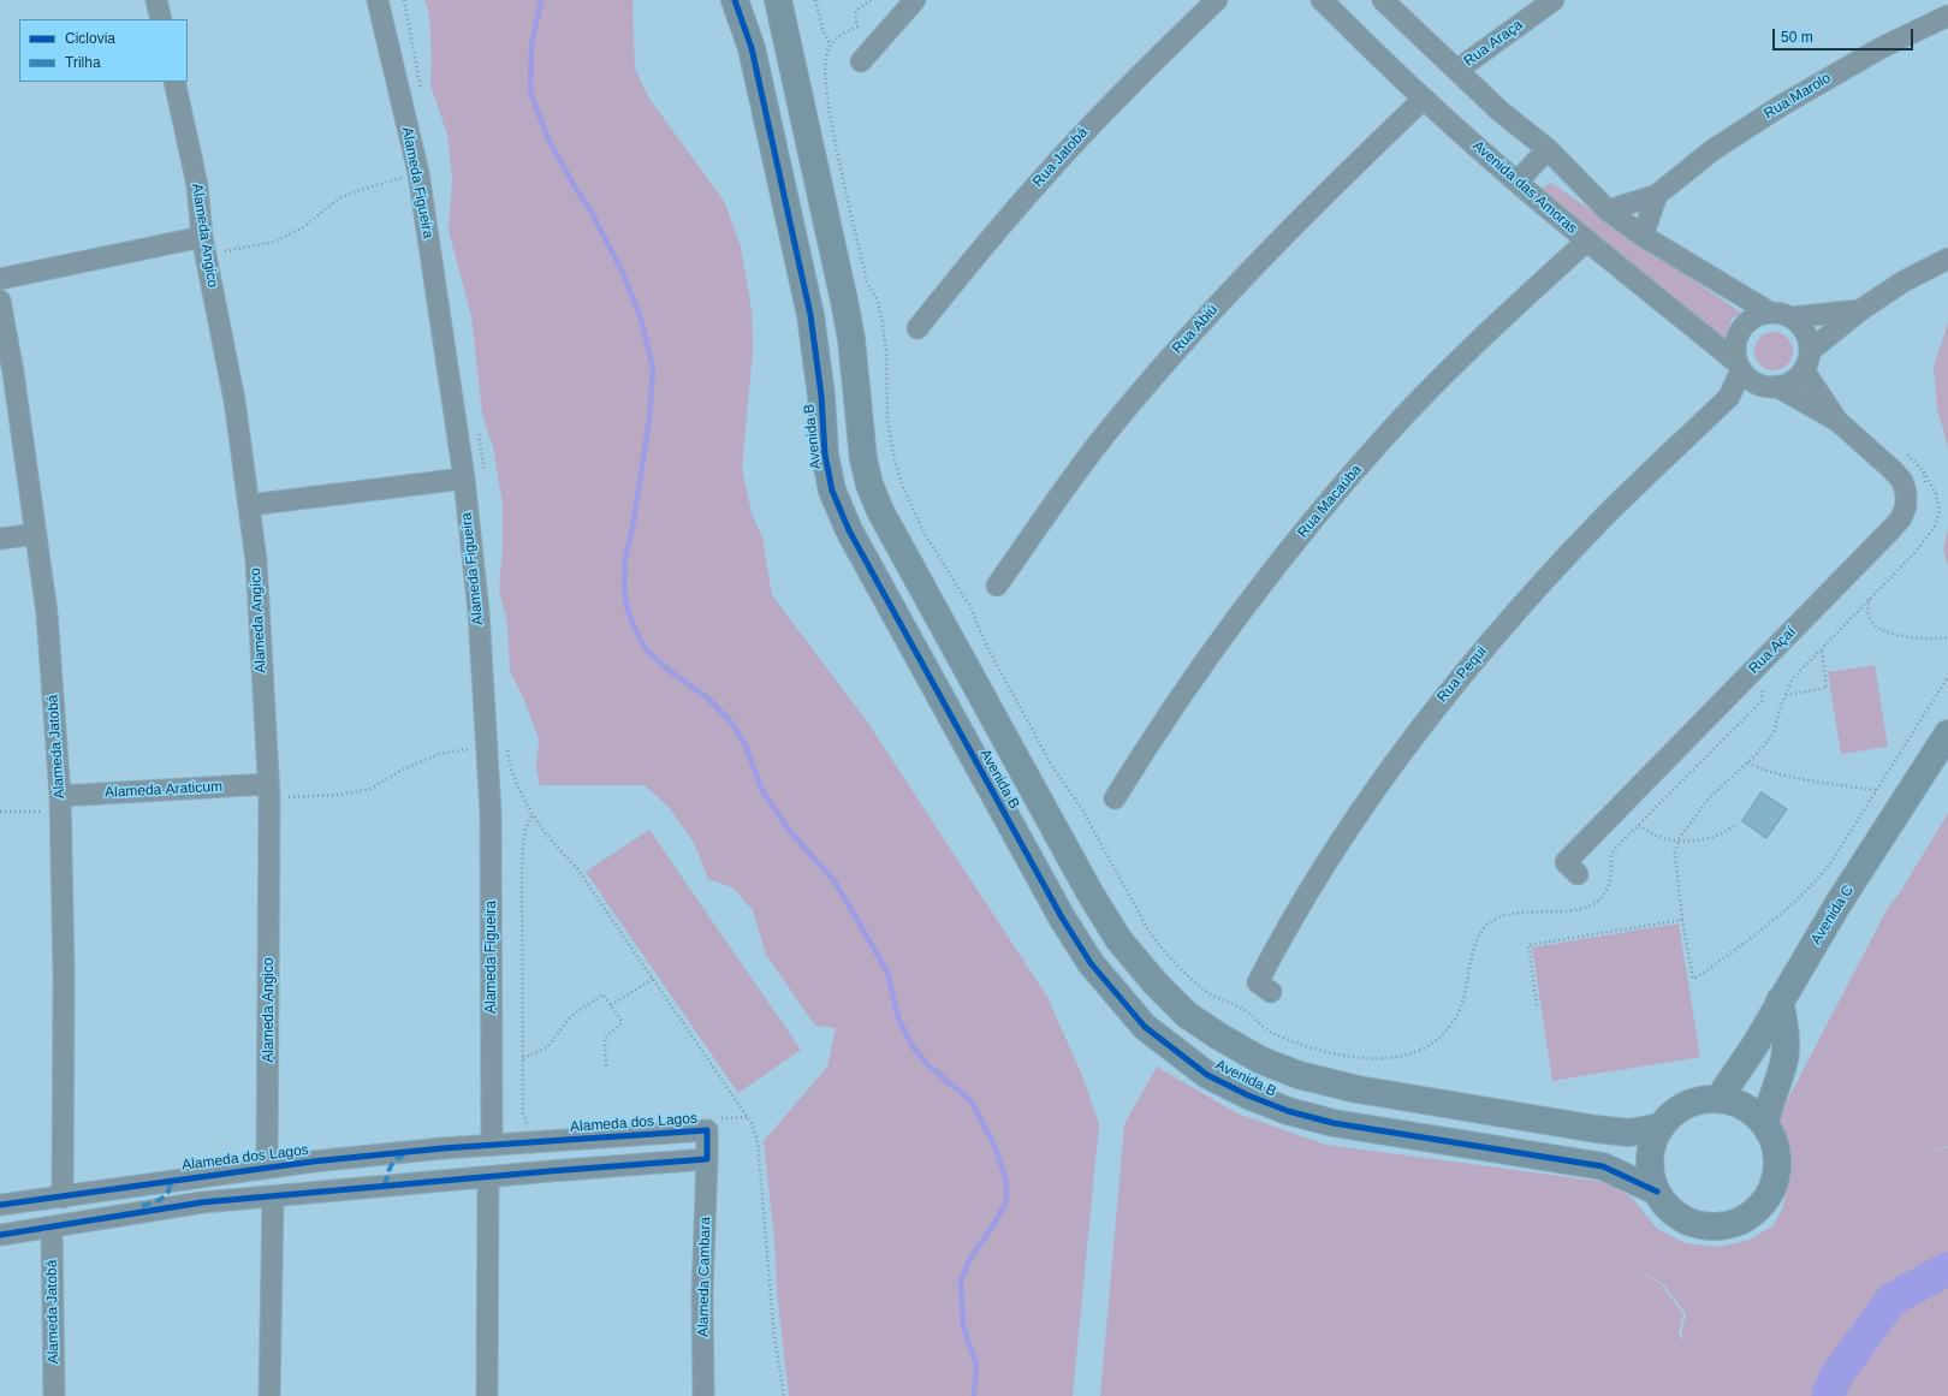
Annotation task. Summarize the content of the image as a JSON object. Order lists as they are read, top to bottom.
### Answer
{
  "streets": {
    "street": [
      "Rua Araça",
      "Rua Marolo",
      "Rua Jatobá",
      "Alameda Figueira",
      "Avenida das Amoras",
      "Alameda Angico",
      "Rua Abiú",
      "Avenida B",
      "Rua Macaúba",
      "Rua Açaí",
      "Rua Pequi",
      "Alameda Jatobá",
      "Alameda Araticum",
      "Avenida C",
      "Alameda dos Lagos",
      "Alameda Cambara"
    ]
  },
  "crossings": [
    ["Alameda Figueira", "Alameda dos Lagos"],
    ["Avenida das Amoras", "Rua Abiú"],
    ["Avenida das Amoras", "Rua Macaúba"],
    ["Avenida das Amoras", "Rua Açaí"],
    ["Avenida das Amoras", "Rua Pequi"],
    ["Alameda Angico", "Alameda Araticum"],
    ["Alameda Angico", "Alameda dos Lagos"],
    ["Avenida B", "Avenida C"],
    ["Rua Açaí", "Rua Pequi"],
    ["Alameda Jatobá", "Alameda Araticum"],
    ["Alameda Jatobá", "Alameda dos Lagos"],
    ["Alameda dos Lagos", "Alameda Cambara"]
  ],
  "legend": ["Ciclovia", "Trilha"],
  "scale_bar": "50 m"
}
